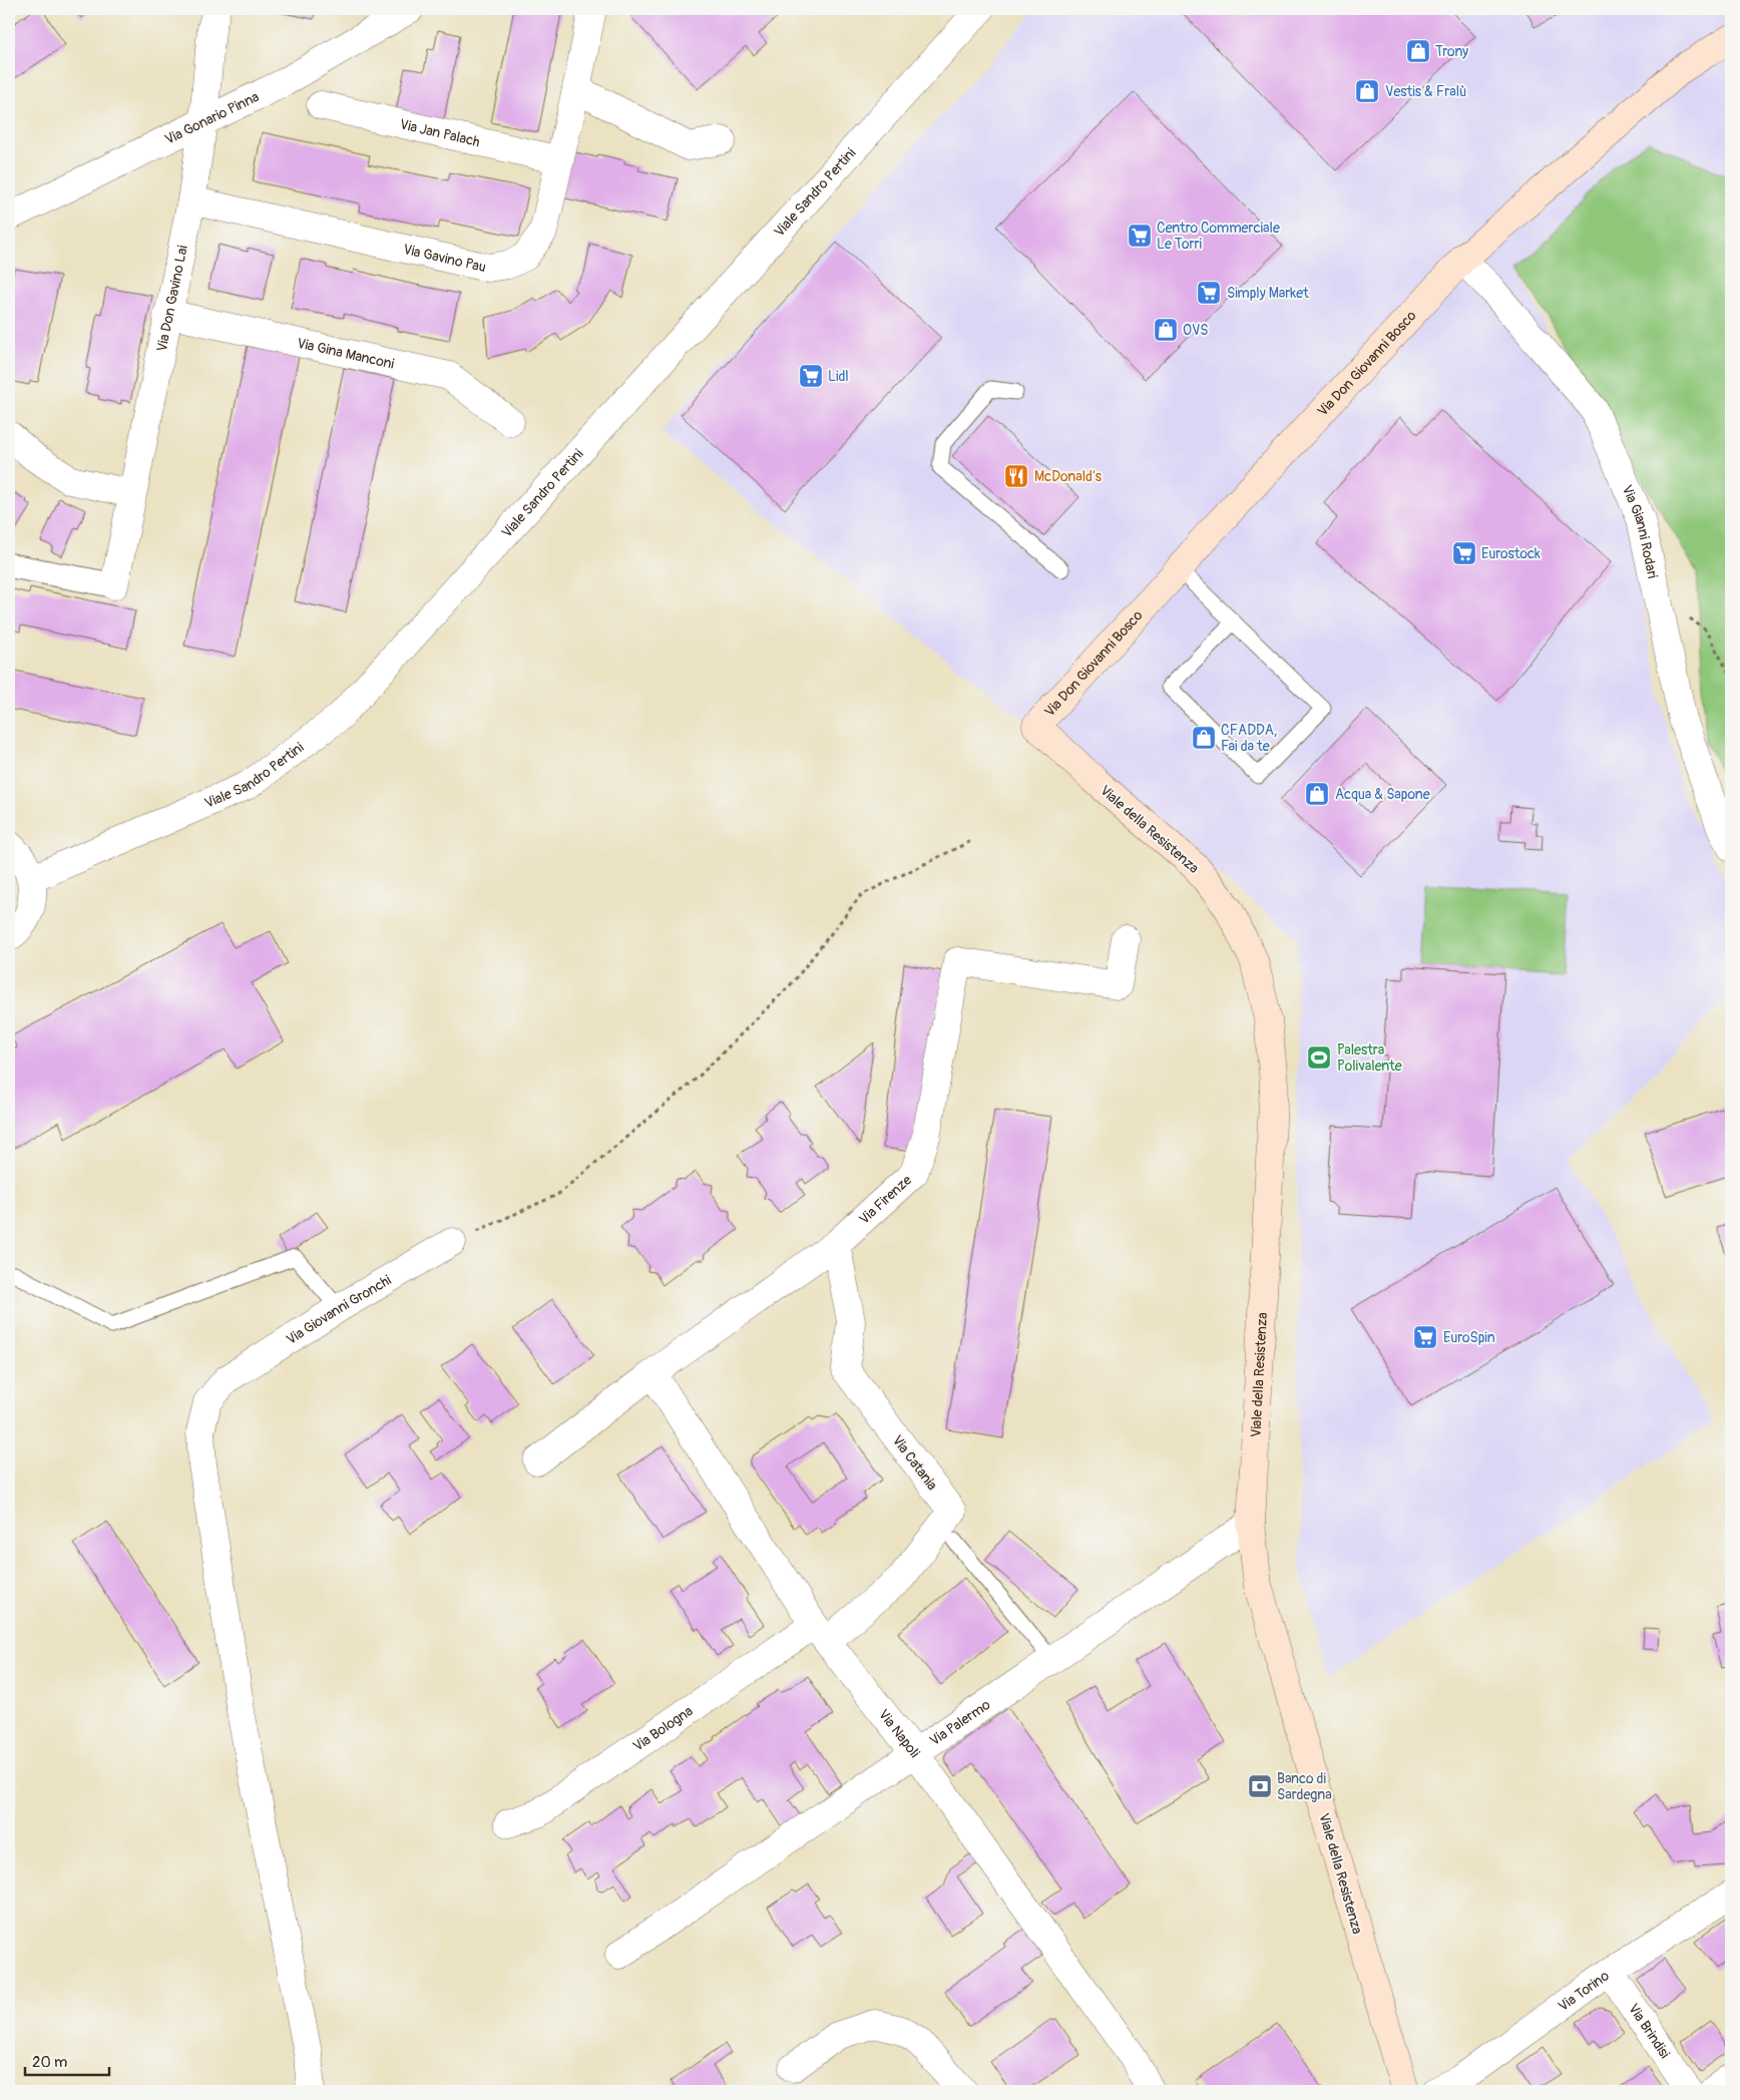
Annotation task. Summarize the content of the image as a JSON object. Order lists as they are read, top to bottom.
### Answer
{
  "streets": {
    "main road": ["Via Don Giovanni Bosco", "Viale della Resistenza"],
    "street": [
      "Via Gonario Pinna",
      "Via Jan Palach",
      "Viale Sandro Pertini",
      "Via Gavino Pau",
      "Via Don Gavino Lai",
      "Via Gina Manconi",
      "Via Gianni Rodari",
      "Via Firenze",
      "Via Giovanni Gronchi",
      "Via Catania",
      "Via Palermo",
      "Via Bologna",
      "Via Napoli",
      "Via Torino",
      "Via Brindisi"
    ]
  },
  "crossings": [
    ["Via Gonario Pinna", "Via Don Gavino Lai"],
    ["Via Jan Palach", "Via Gavino Pau"],
    ["Via Gavino Pau", "Via Don Gavino Lai"],
    ["Via Don Gavino Lai", "Via Gina Manconi"],
    ["Via Don Giovanni Bosco", "Via Gianni Rodari"],
    ["Via Don Giovanni Bosco", "Viale della Resistenza"],
    ["Viale della Resistenza", "Via Palermo"],
    ["Via Firenze", "Via Catania"],
    ["Via Firenze", "Via Napoli"],
    ["Via Catania", "Via Bologna"],
    ["Via Catania", "Via Napoli"],
    ["Via Palermo", "Via Napoli"],
    ["Via Bologna", "Via Napoli"],
    ["Via Torino", "Via Brindisi"]
  ],
  "places": {
    "shop": [
      "Trony",
      "Vestis & Fralù",
      "OVS",
      "CFADDA, Fai da te",
      "Acqua & Sapone"
    ],
    "supermarket": [
      "Centro Commerciale Le Torri",
      "Simply Market",
      "Lidl",
      "Eurostock",
      "EuroSpin"
    ],
    "restaurant": ["McDonald's"],
    "sports": ["Palestra Polivalente"],
    "bank": ["Banco di Sardegna"]
  },
  "scale_bar": "20 m"
}
